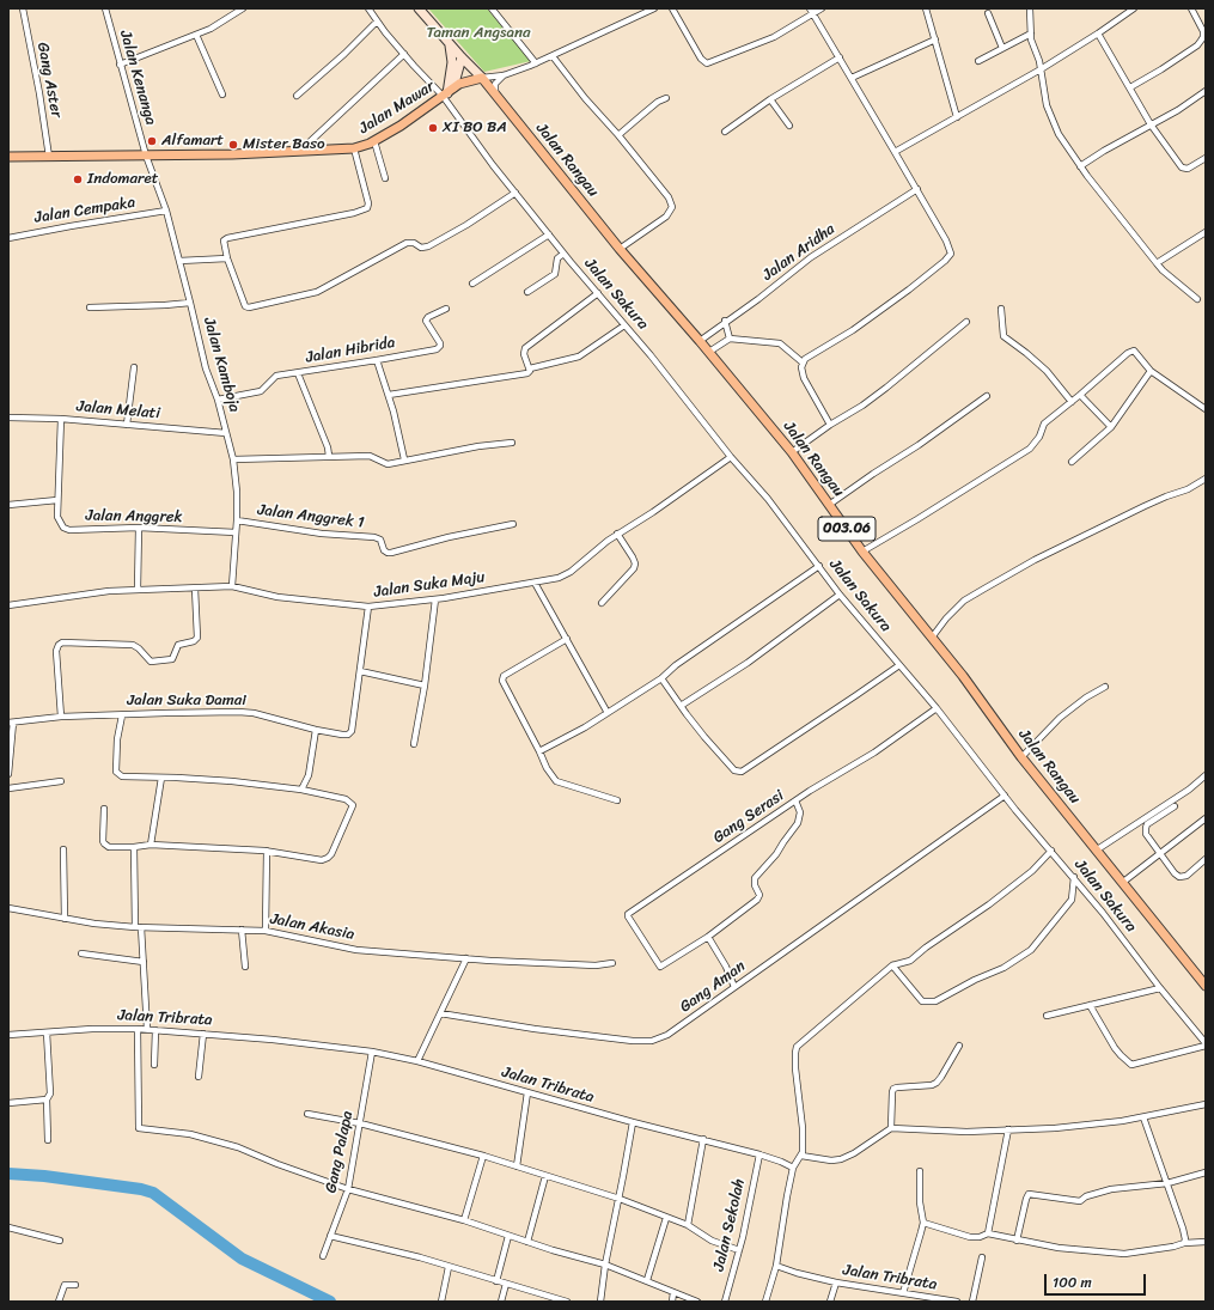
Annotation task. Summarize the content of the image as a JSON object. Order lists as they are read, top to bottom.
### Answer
{
  "streets": {
    "main road": ["Jalan Mawar", "Jalan Rangau", "003.06"],
    "street": [
      "Jalan Kenanga",
      "Gang Aster",
      "Jalan Cempaka",
      "Jalan Aridha",
      "Jalan Sakura",
      "Jalan Hibrida",
      "Jalan Kamboja",
      "Jalan Melati",
      "Jalan Anggrek",
      "Jalan Anggrek 1",
      "Jalan Suka Maju",
      "Jalan Suka Damai",
      "Gang Serasi",
      "Jalan Akasia",
      "Gang Aman",
      "Jalan Tribrata",
      "Gang Palapa",
      "Jalan Sekolah"
    ]
  },
  "crossings": [
    ["Jalan Kenanga", "Jalan Mawar"],
    ["Jalan Kenanga", "Jalan Kamboja"],
    ["Gang Aster", "Jalan Mawar"],
    ["Jalan Mawar", "Jalan Rangau"],
    ["Jalan Mawar", "Jalan Sakura"],
    ["Jalan Mawar", "Jalan Kamboja"],
    ["Jalan Rangau", "Jalan Aridha"],
    ["Jalan Cempaka", "Jalan Kamboja"],
    ["Jalan Sakura", "Jalan Suka Maju"],
    ["Jalan Sakura", "Gang Serasi"],
    ["Jalan Sakura", "Gang Aman"],
    ["Jalan Hibrida", "Jalan Kamboja"],
    ["Jalan Kamboja", "Jalan Melati"],
    ["Jalan Kamboja", "Jalan Anggrek"],
    ["Jalan Kamboja", "Jalan Anggrek 1"],
    ["Jalan Kamboja", "Jalan Suka Maju"],
    ["Jalan Melati", "Jalan Anggrek"],
    ["Jalan Suka Maju", "Jalan Suka Damai"],
    ["Jalan Tribrata", "Gang Palapa"],
    ["Jalan Tribrata", "Jalan Sekolah"]
  ],
  "parks": ["Taman Angsana"],
  "places": [
    "XI BO BA",
    "Alfamart",
    "Mister Baso",
    "Indomaret"
  ],
  "scale_bar": "100 m"
}
